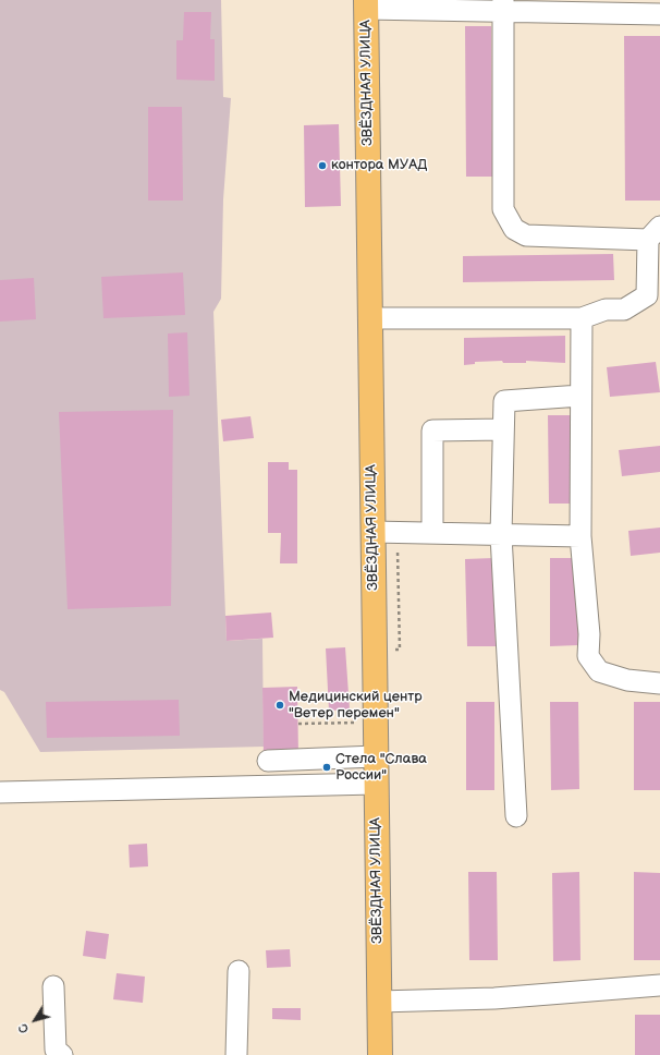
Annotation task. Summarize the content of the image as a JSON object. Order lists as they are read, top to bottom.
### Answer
{
  "streets": {
    "main road": ["ЗВЁЗДНАЯ УЛИЦА"]
  },
  "places": ["контора МУАД", "Медицинский центр \"Ветер перемен\"", "Стела \"Слава России\""],
  "north": "bottom left"
}
